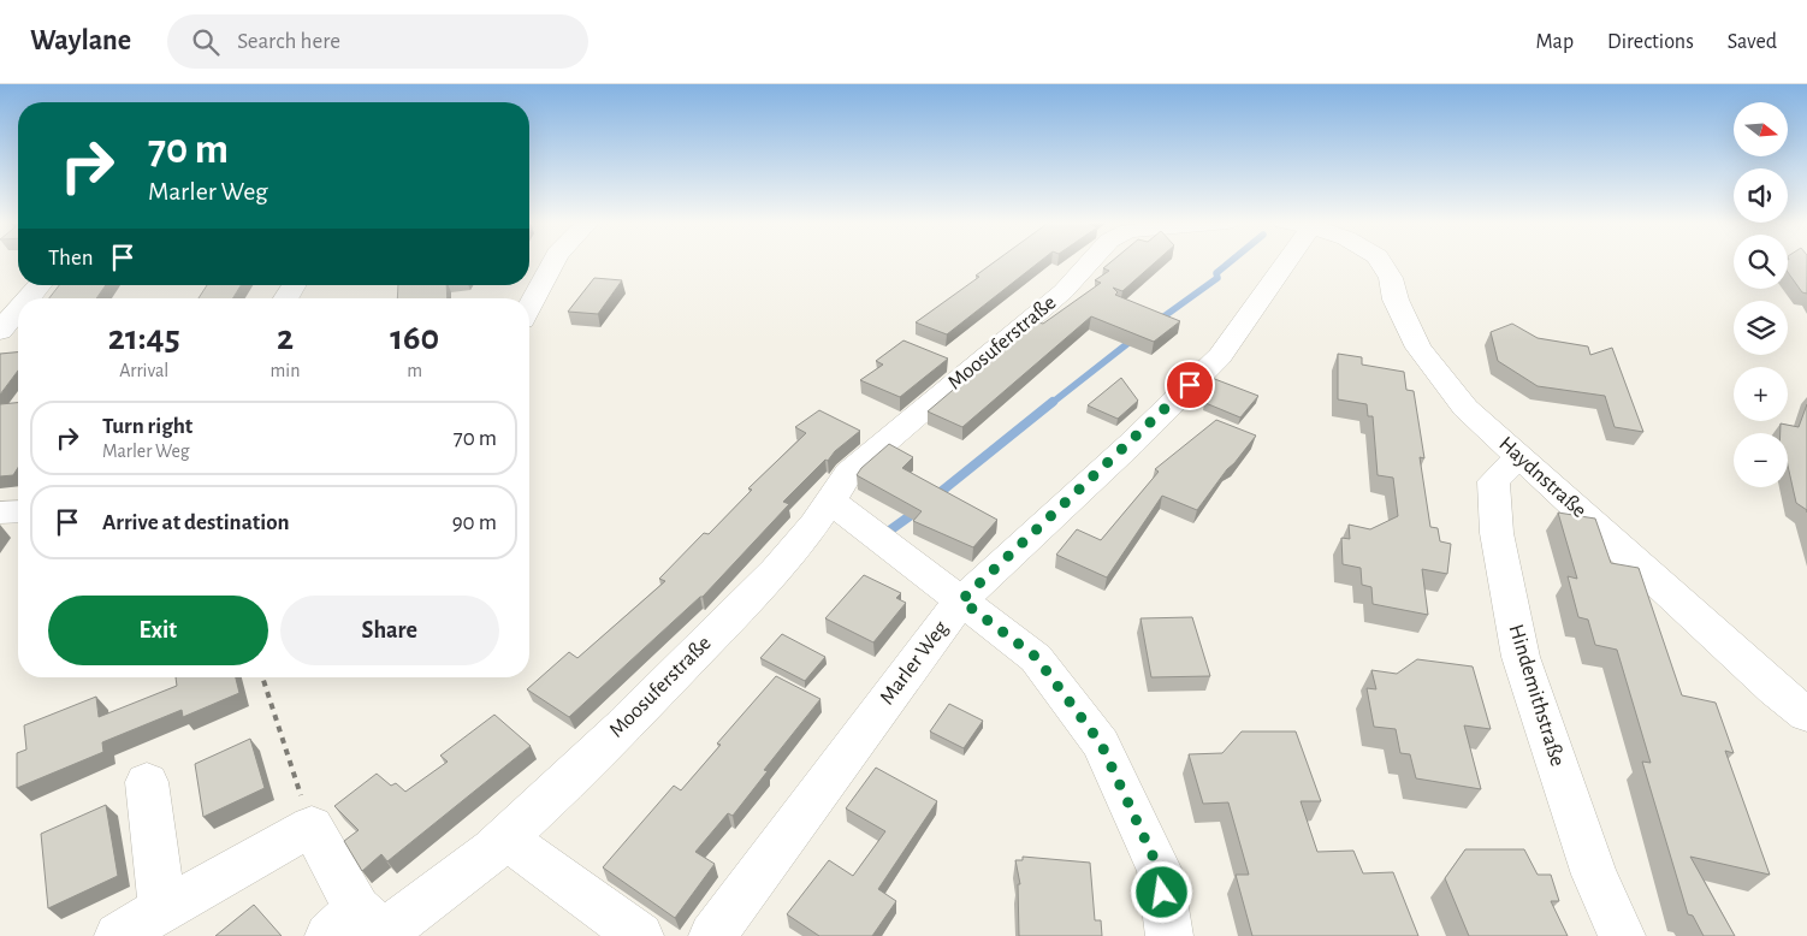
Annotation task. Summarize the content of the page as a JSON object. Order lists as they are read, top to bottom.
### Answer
{
  "streets": {
    "street": [
      "Moosuferstraße",
      "Haydnstraße",
      "Marler Weg",
      "Hindemithstraße"
    ]
  },
  "crossings": [
    ["Haydnstraße", "Hindemithstraße"]
  ],
  "north": "right",
  "page": {
    "header": "Waylane",
    "search": "Search here",
    "nav": ["Map", "Directions", "Saved"],
    "map_buttons": ["+", "−"],
    "turn": ["70 m", "Marler Weg"],
    "then": "Then",
    "eta": [
      "21:45",
      "Arrival",
      "2",
      "min",
      "160",
      "m"
    ],
    "list": [
      {
        "name": "Turn right",
        "note": "Marler Weg",
        "value": "70 m"
      },
      {
        "name": "Arrive at destination",
        "value": "90 m"
      }
    ],
    "buttons": ["Exit", "Share"]
  }
}
